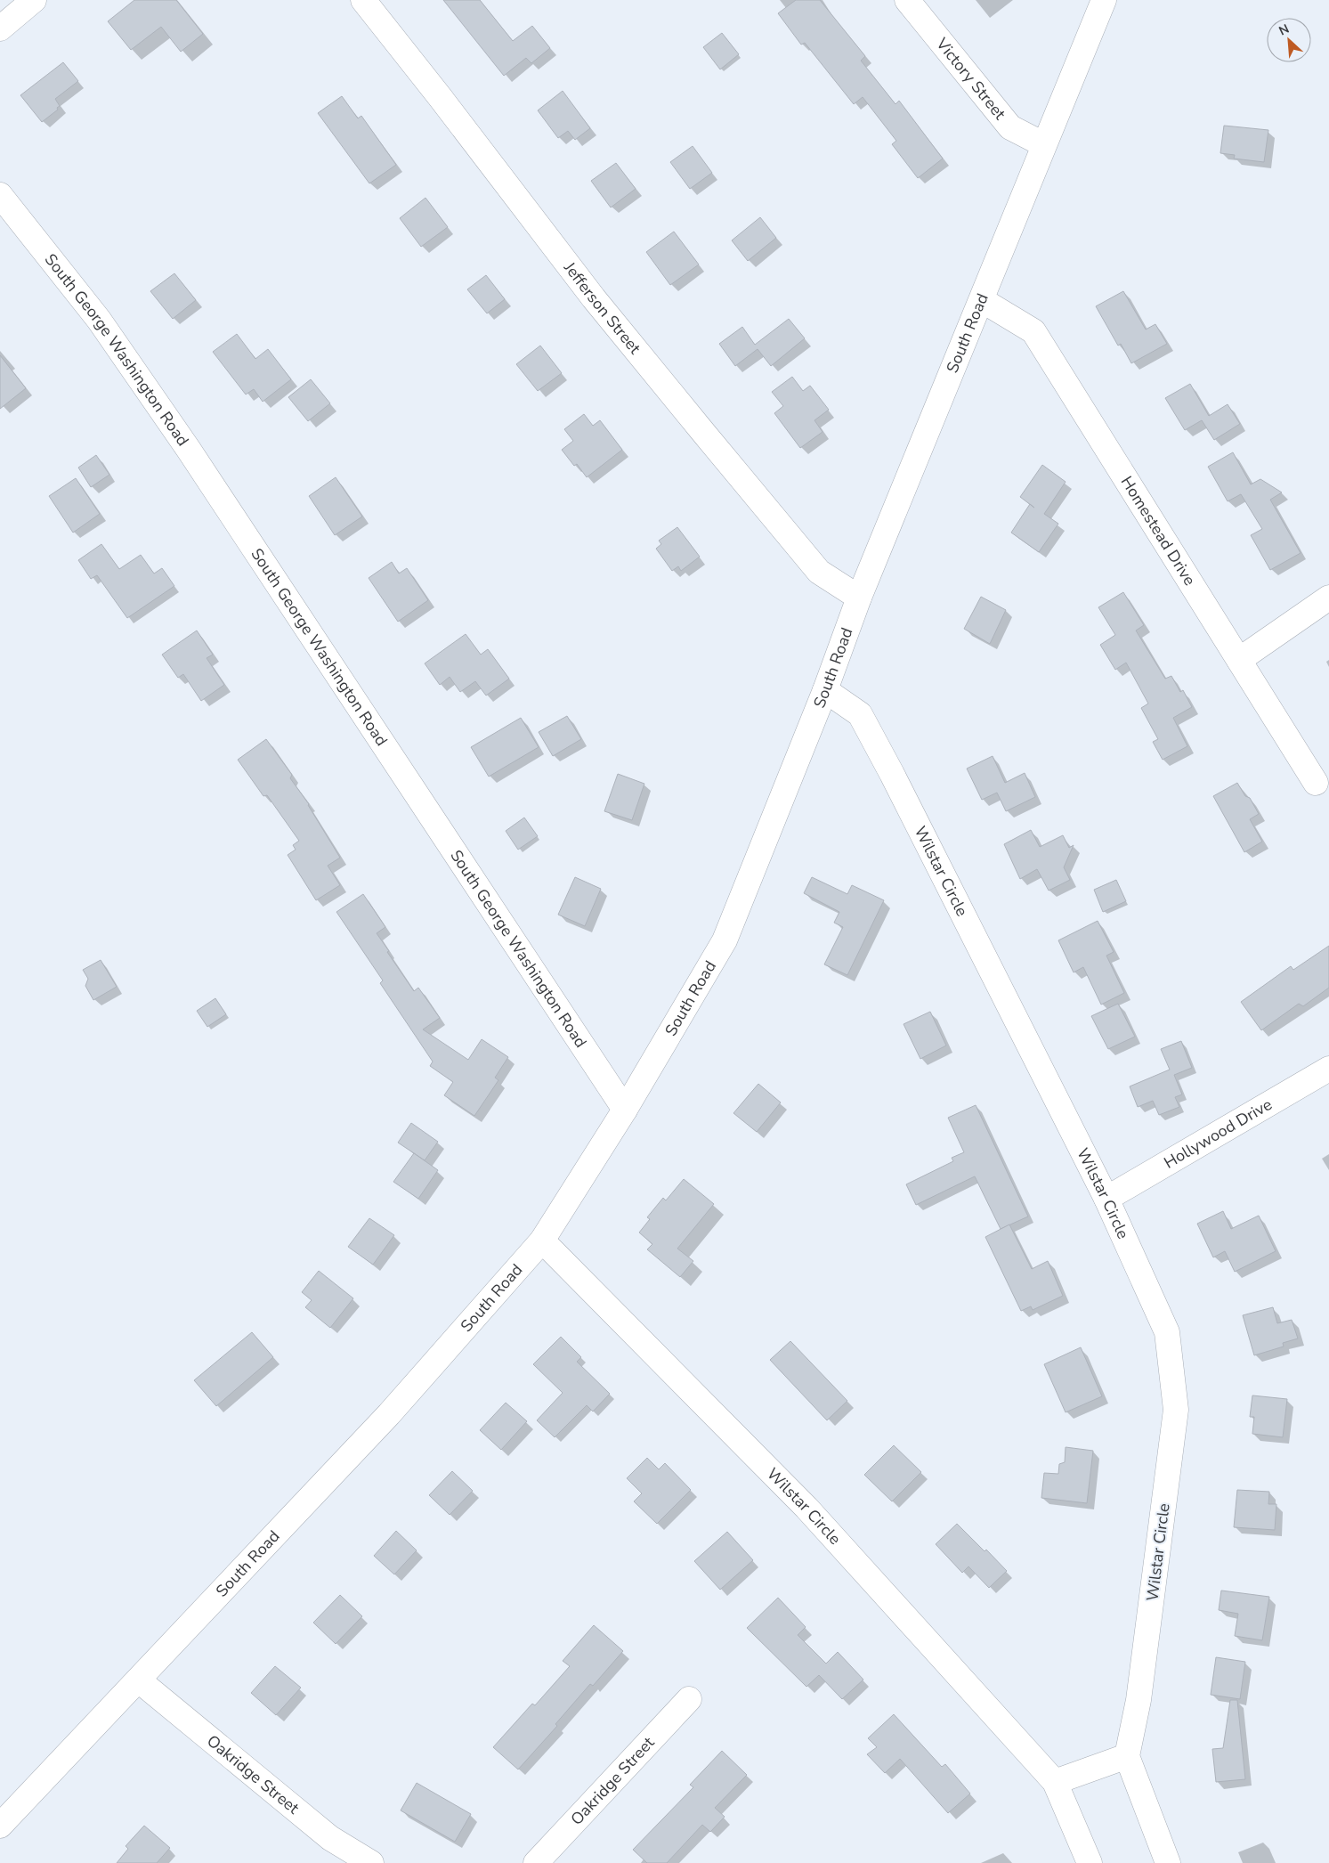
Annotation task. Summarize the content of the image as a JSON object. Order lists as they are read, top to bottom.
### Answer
{
  "streets": {
    "street": [
      "Victory Street",
      "Jefferson Street",
      "South Road",
      "South George Washington Road",
      "Homestead Drive",
      "Wilstar Circle",
      "Hollywood Drive",
      "Oakridge Street"
    ]
  },
  "crossings": [
    ["Victory Street", "South Road"],
    ["Jefferson Street", "South Road"],
    ["South Road", "South George Washington Road"],
    ["South Road", "Homestead Drive"],
    ["South Road", "Wilstar Circle"],
    ["South Road", "Oakridge Street"],
    ["Wilstar Circle", "Hollywood Drive"]
  ],
  "north": "top left"
}
